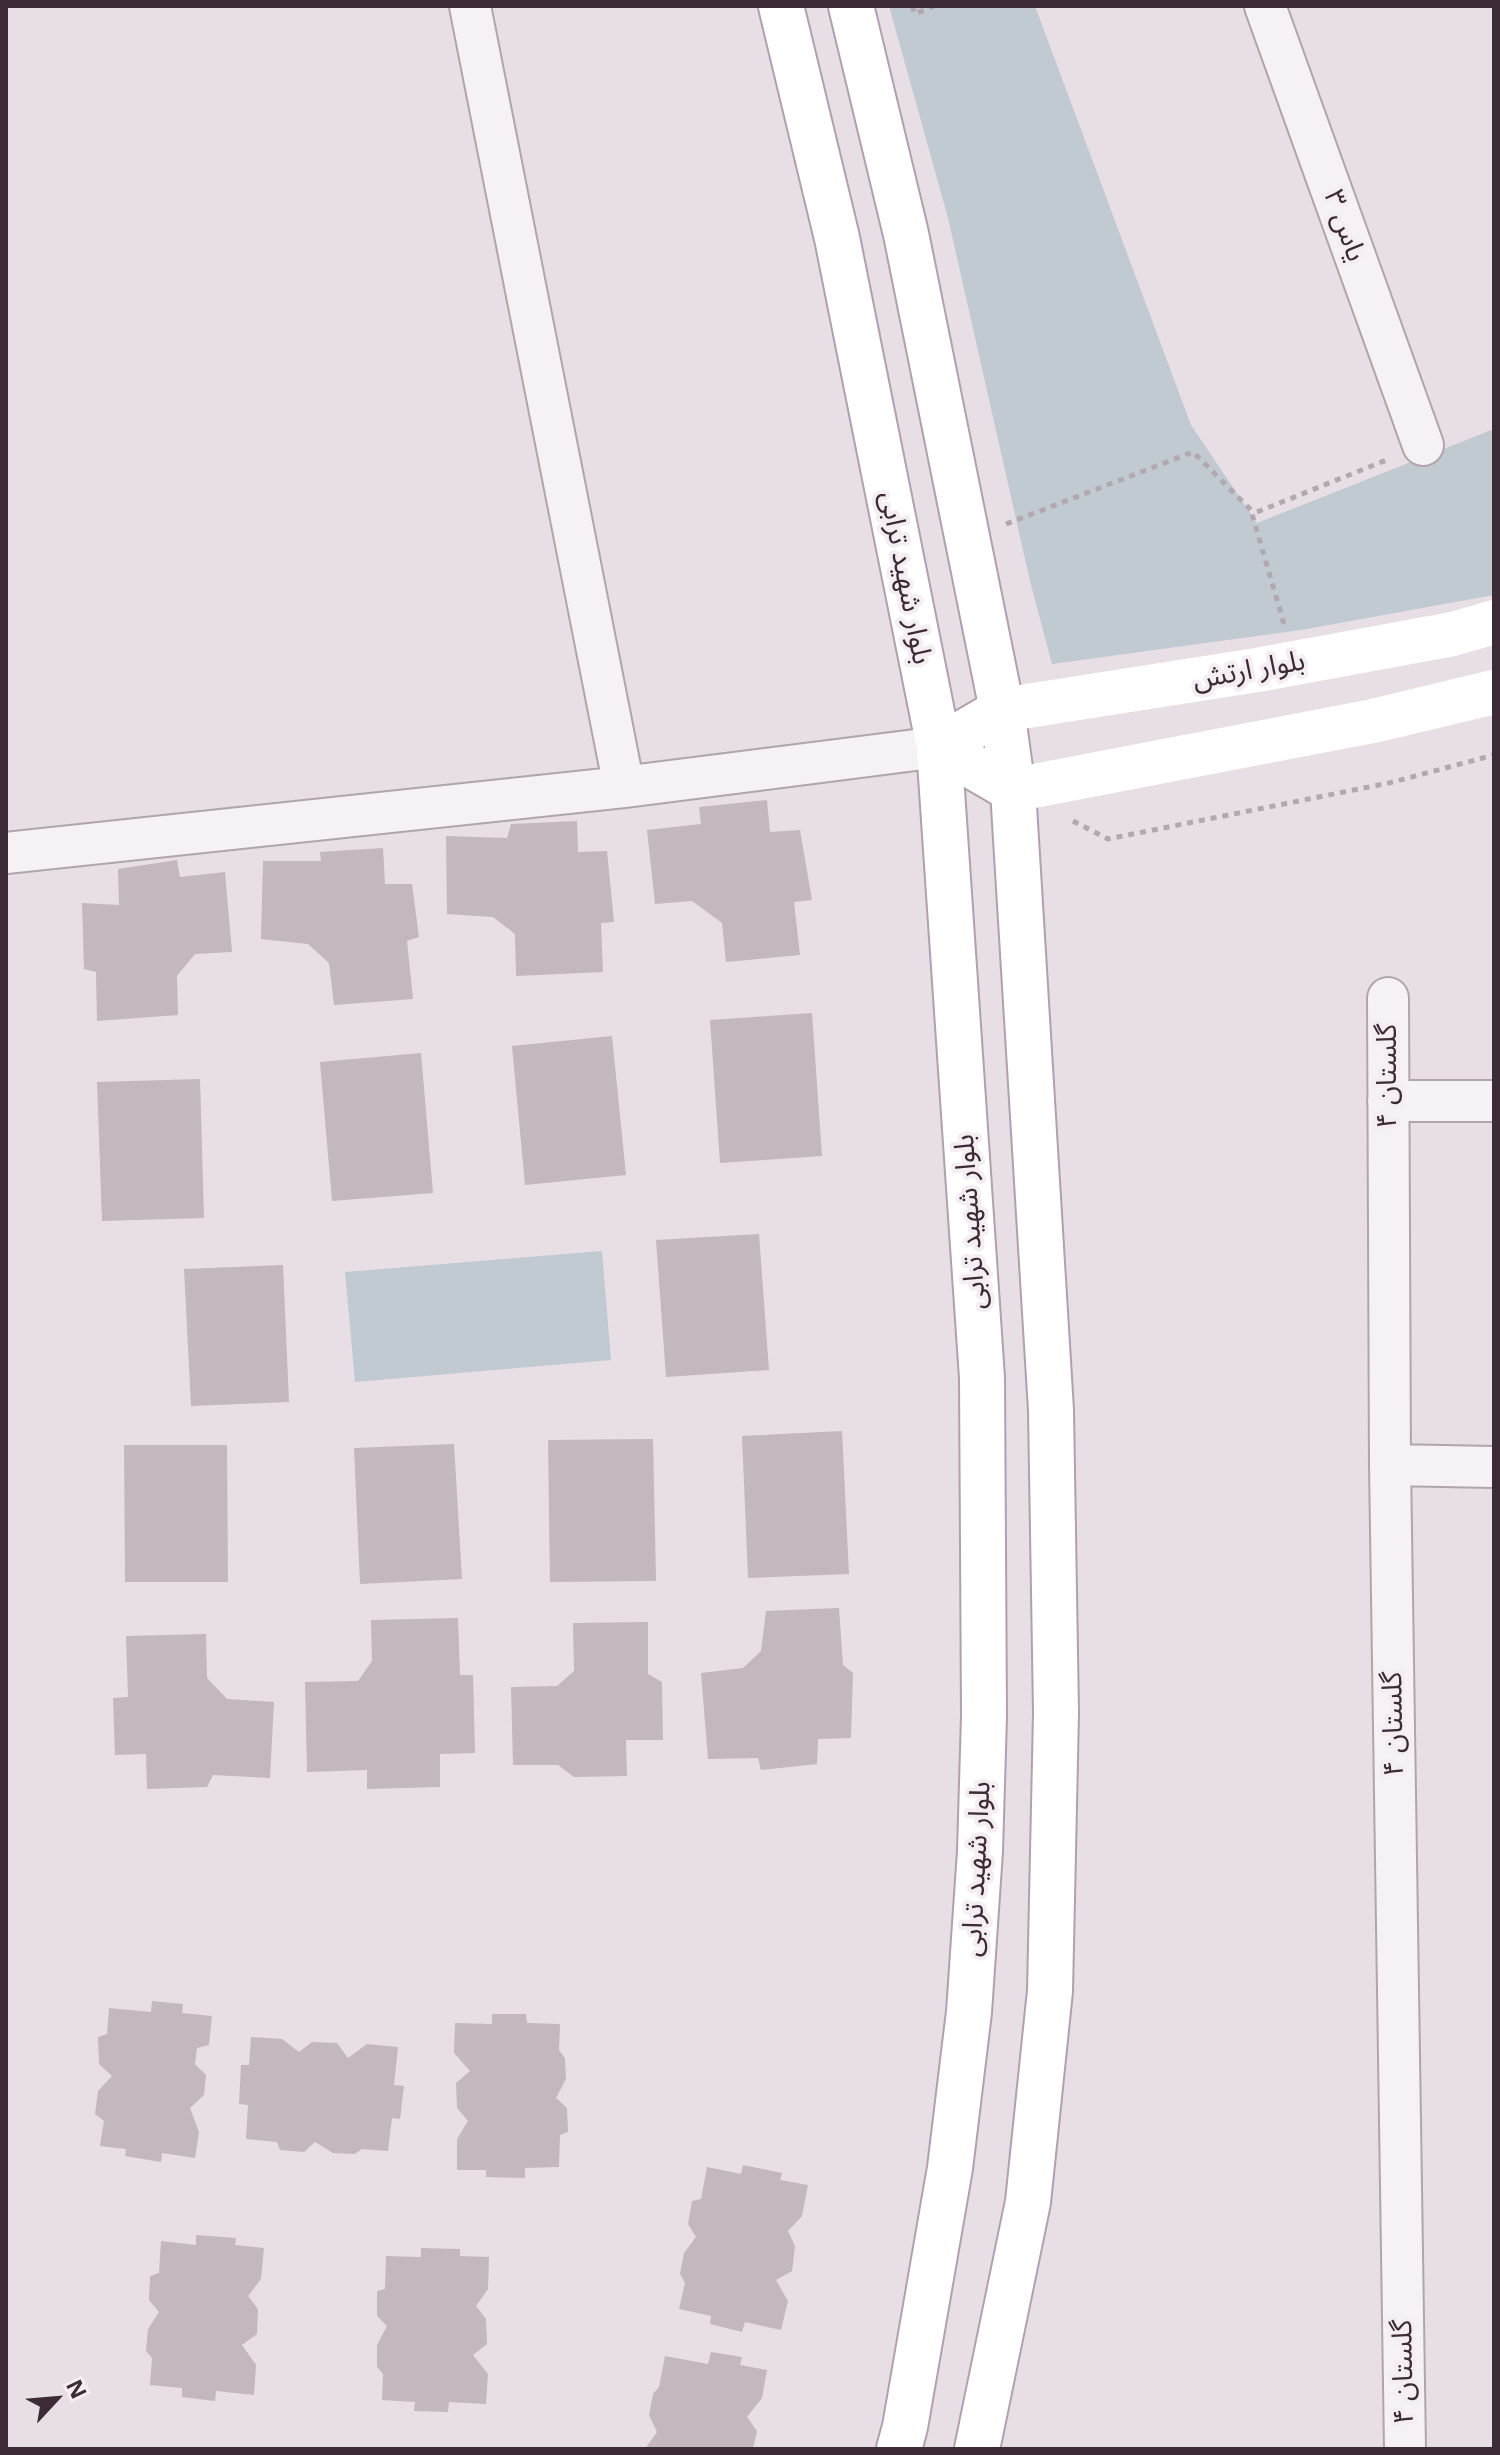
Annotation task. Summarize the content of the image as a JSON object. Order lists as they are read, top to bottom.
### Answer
{
  "streets": {
    "main road": ["بلوار شهید ترابی", "بلوار ارتش"],
    "street": ["یاس ۳", "گلستان ۴"]
  },
  "north": "top right"
}
